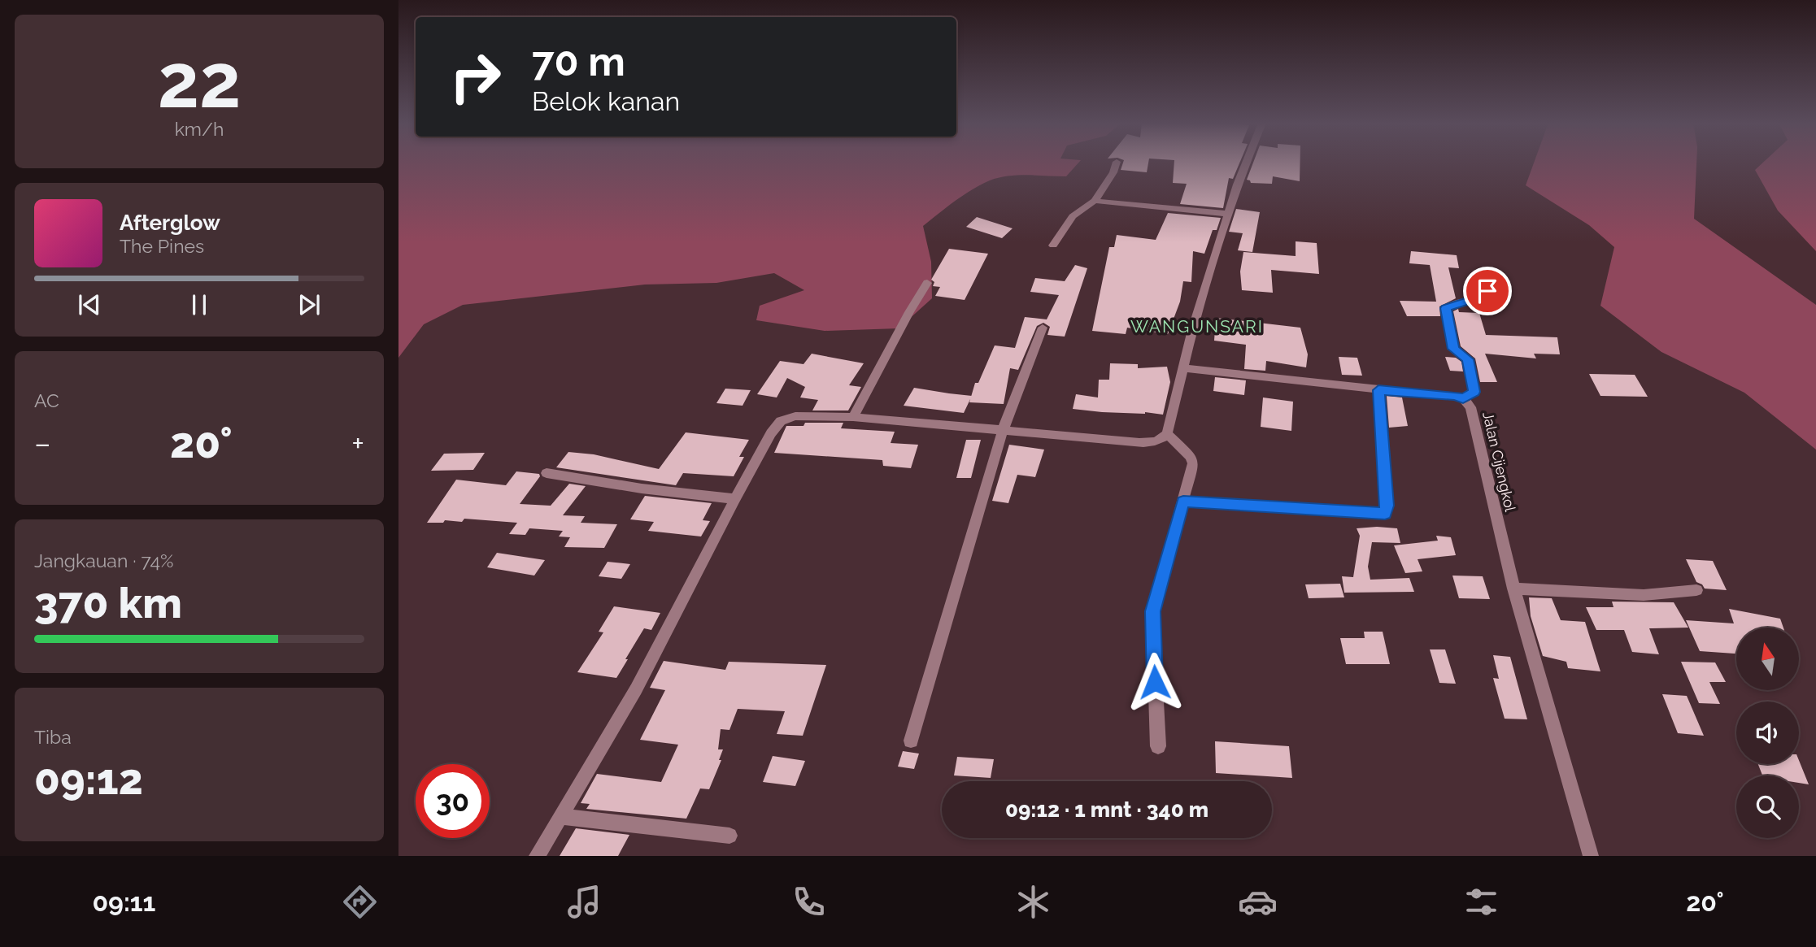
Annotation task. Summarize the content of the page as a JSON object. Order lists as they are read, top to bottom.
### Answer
{
  "streets": {
    "street": ["Jalan Cijengkol"]
  },
  "districts": ["WANGUNSARI"],
  "north": "top",
  "page": {
    "tile": [
      ["22", "km/h"],
      "AC",
      ["Jangkauan · 74%", "370 km"],
      ["Tiba", "09:12"]
    ],
    "turn": ["70 m", "Belok kanan"],
    "song": ["Afterglow", "The Pines"],
    "heat": ["−", "20°", "+"],
    "limit": "30",
    "trip": "09:12 · 1 mnt · 340 m",
    "tabs": ["09:11", "20°"]
  }
}
